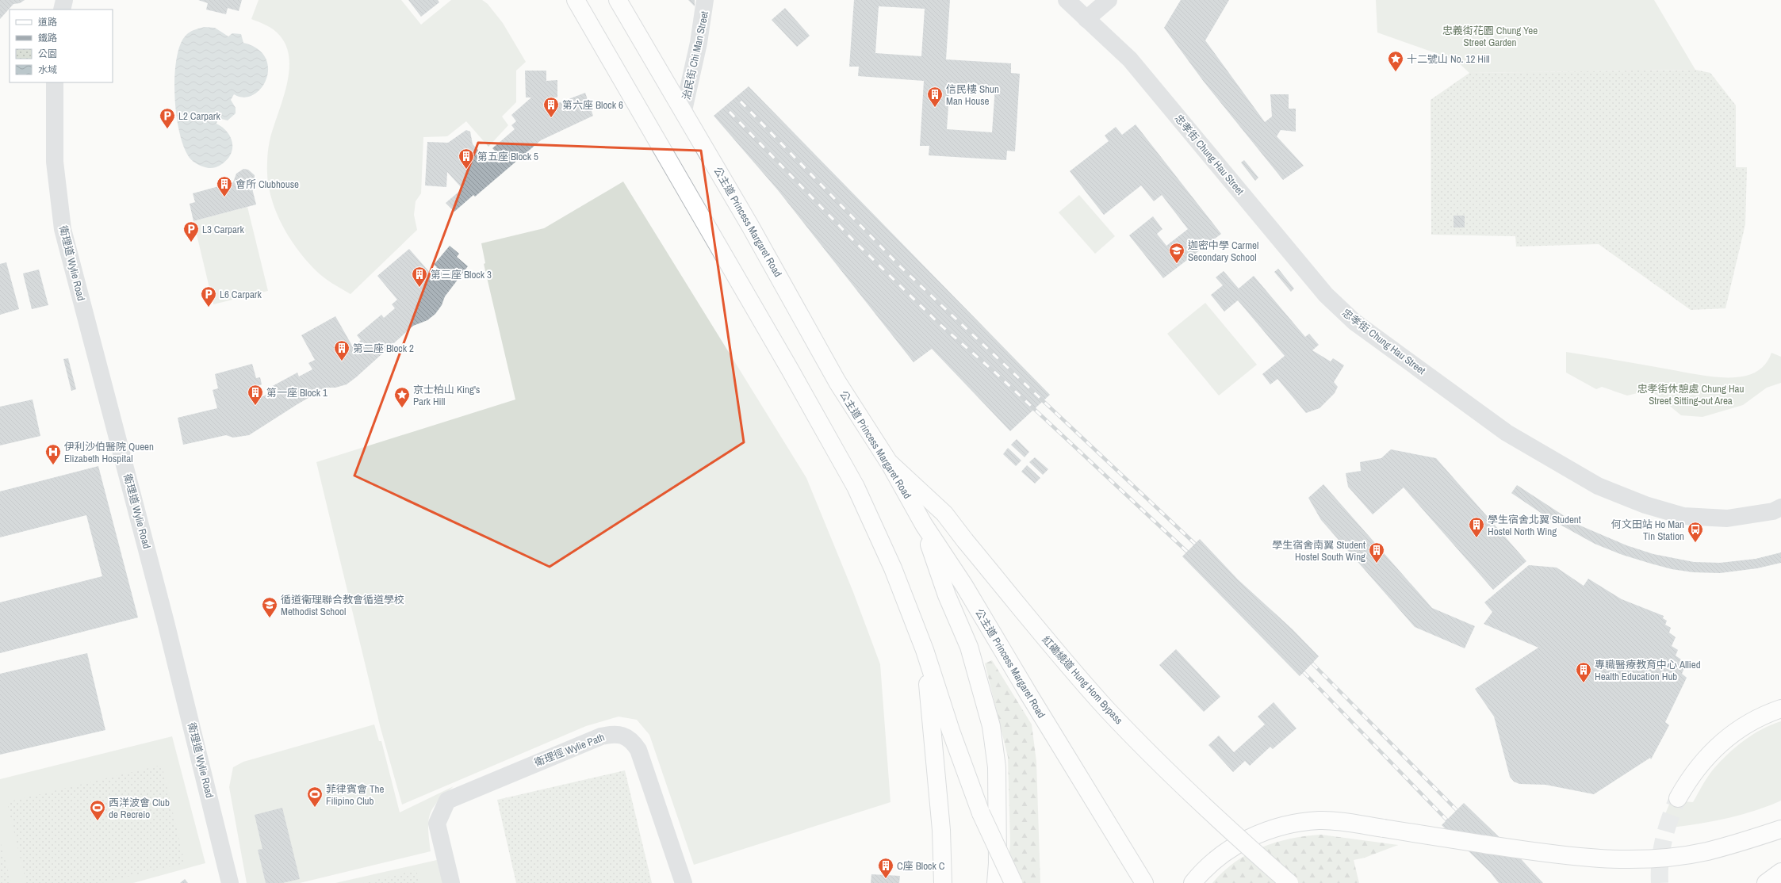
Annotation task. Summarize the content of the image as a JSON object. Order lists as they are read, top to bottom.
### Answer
{
  "streets": {
    "main road": ["公主道 Princess Margaret Road", "紅磡繞道 Hung Hom Bypass"],
    "street": [
      "治民街 Chi Man Street",
      "忠孝街 Chung Hau Street",
      "衛理道 Wylie Road",
      "衛理徑 Wylie Path"
    ]
  },
  "crossings": [
    ["治民街 Chi Man Street", "公主道 Princess Margaret Road"],
    ["公主道 Princess Margaret Road", "紅磡繞道 Hung Hom Bypass"]
  ],
  "parks": ["忠義街花園 Chung Yee Street Garden", "忠孝街休憩處 Chung Hau Street Sitting-out Area"],
  "places": {
    "place": ["十二號山 No. 12 Hill", "京士柏山 King's Park Hill"],
    "building": [
      "信民樓 Shun Man House",
      "第六座 Block 6",
      "第五座 Block 5",
      "會所 Clubhouse",
      "第三座 Block 3",
      "第二座 Block 2",
      "第一座 Block 1",
      "學生宿舍北翼 Student Hostel North Wing",
      "學生宿舍南翼 Student Hostel South Wing",
      "專職醫療教育中心 Allied Health Education Hub",
      "C座 Block C"
    ],
    "parking": ["L2 Carpark", "L3 Carpark", "L6 Carpark"],
    "school or university": ["迦密中學 Carmel Secondary School", "循道衞理聯合教會循道學校 Methodist School"],
    "hospital": ["伊利沙伯醫院 Queen Elizabeth Hospital"],
    "bus stop": ["何文田站 Ho Man Tin Station"],
    "sports": ["菲律賓會 The Filipino Club", "西洋波會 Club de Recreio"]
  },
  "legend": [
    "道路",
    "鐵路",
    "公園",
    "水域"
  ]
}
